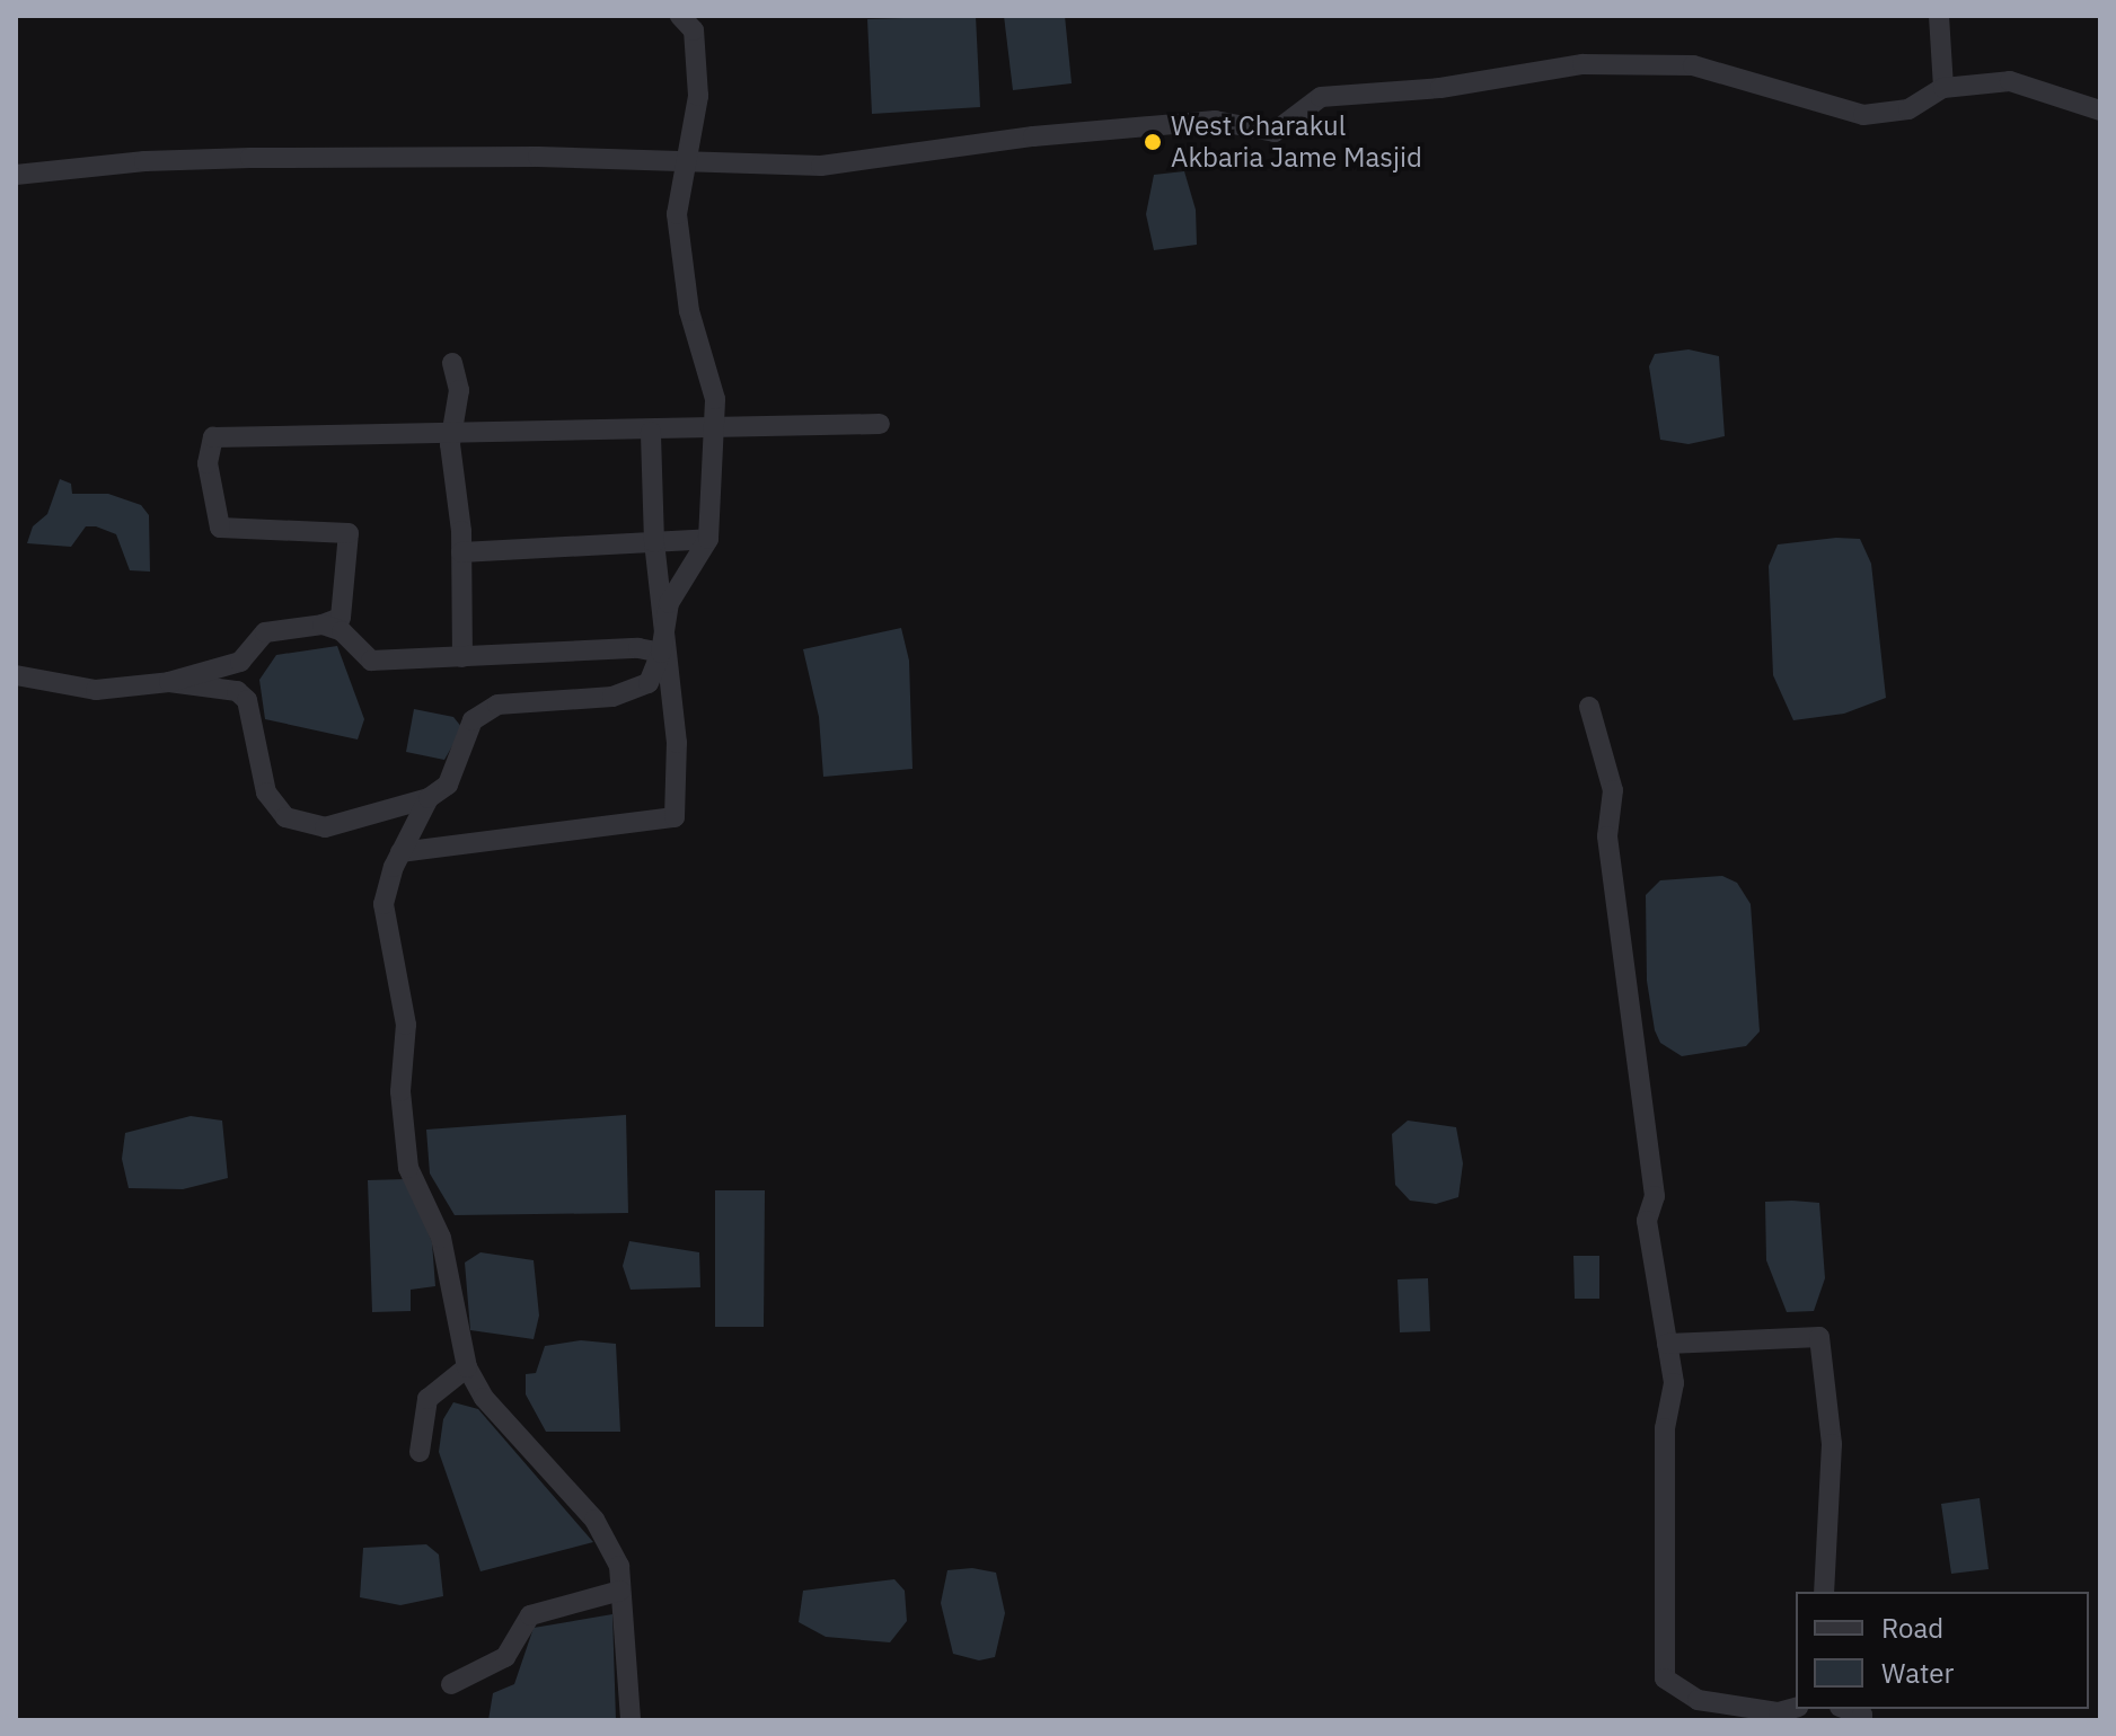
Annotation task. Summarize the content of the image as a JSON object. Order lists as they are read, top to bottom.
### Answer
{
  "places": ["West Charakul Akbaria Jame Masjid"],
  "legend": ["Road", "Water"]
}
